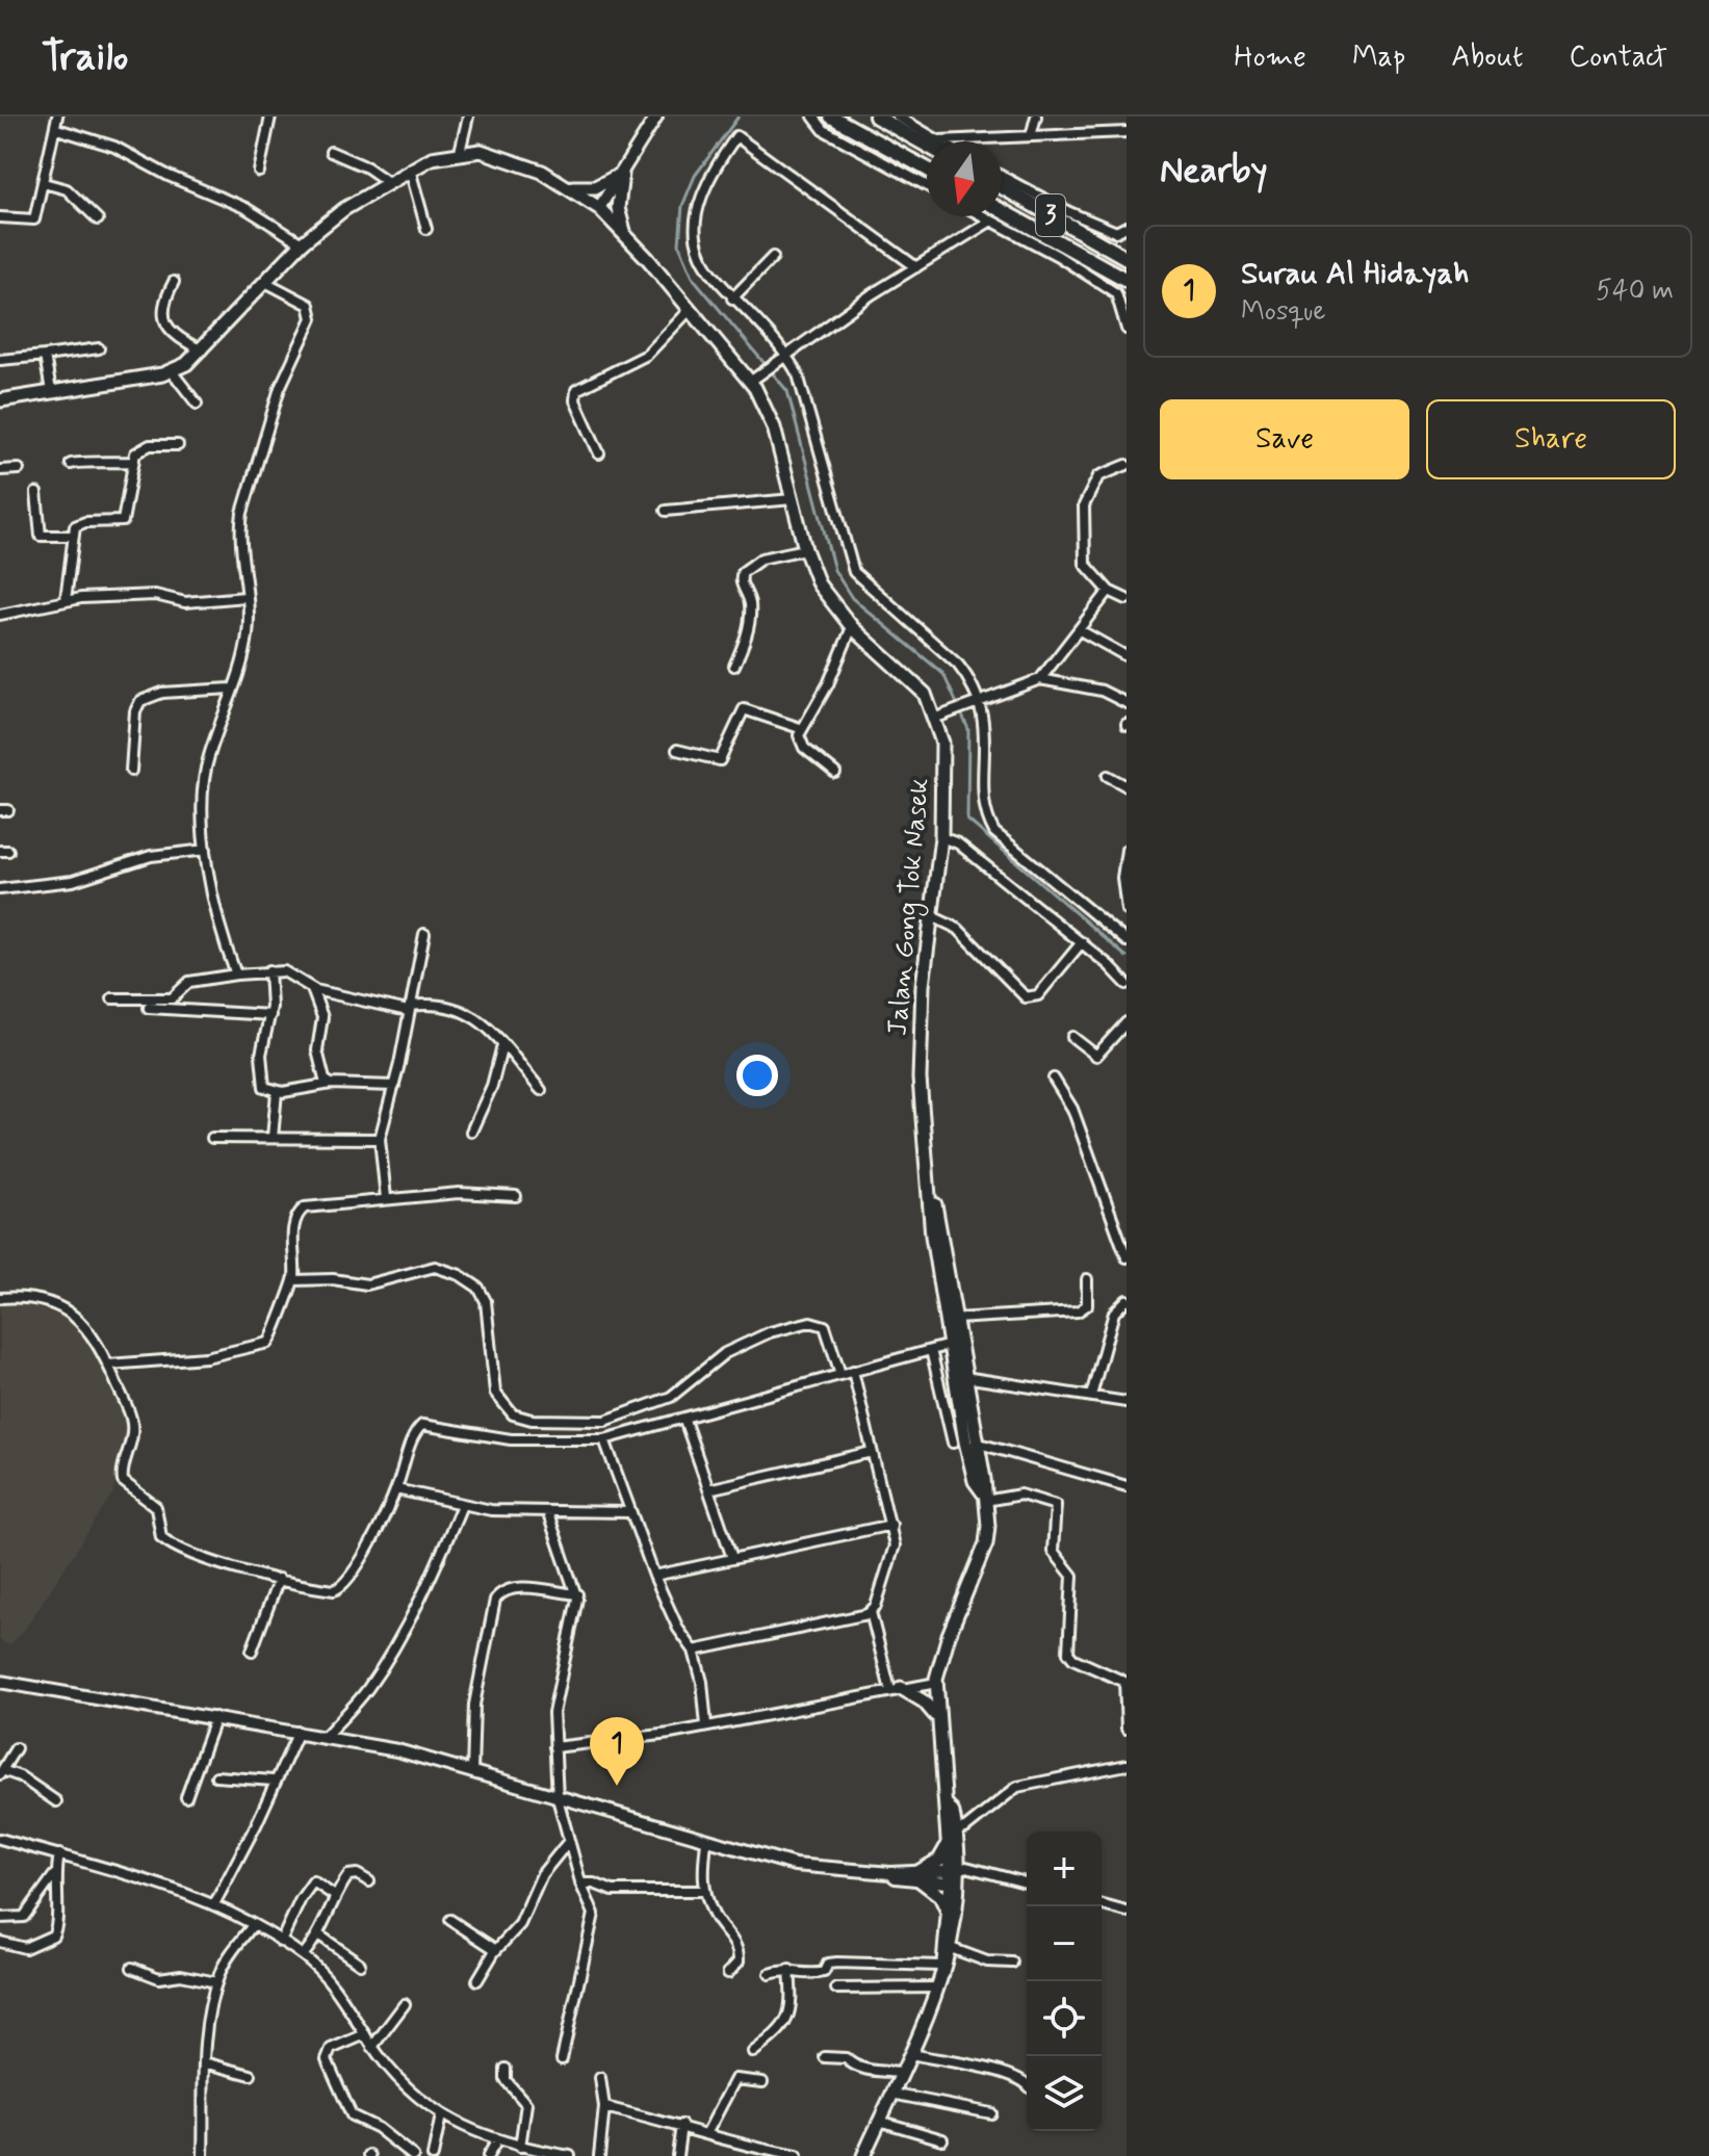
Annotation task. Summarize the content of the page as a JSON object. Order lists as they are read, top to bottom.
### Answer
{
  "streets": {
    "main road": ["3", "Jalan Gong Tok Nasek"]
  },
  "north": "bottom",
  "page": {
    "header": "Trailo",
    "nav": [
      "Home",
      "Map",
      "About",
      "Contact"
    ],
    "heading": "Nearby",
    "list": [
      {
        "mark": "1",
        "name": "Surau Al Hidayah",
        "note": "Mosque",
        "value": "540 m"
      }
    ],
    "buttons": ["Save", "Share"],
    "pins": "1",
    "map_buttons": ["+", "−"]
  }
}
